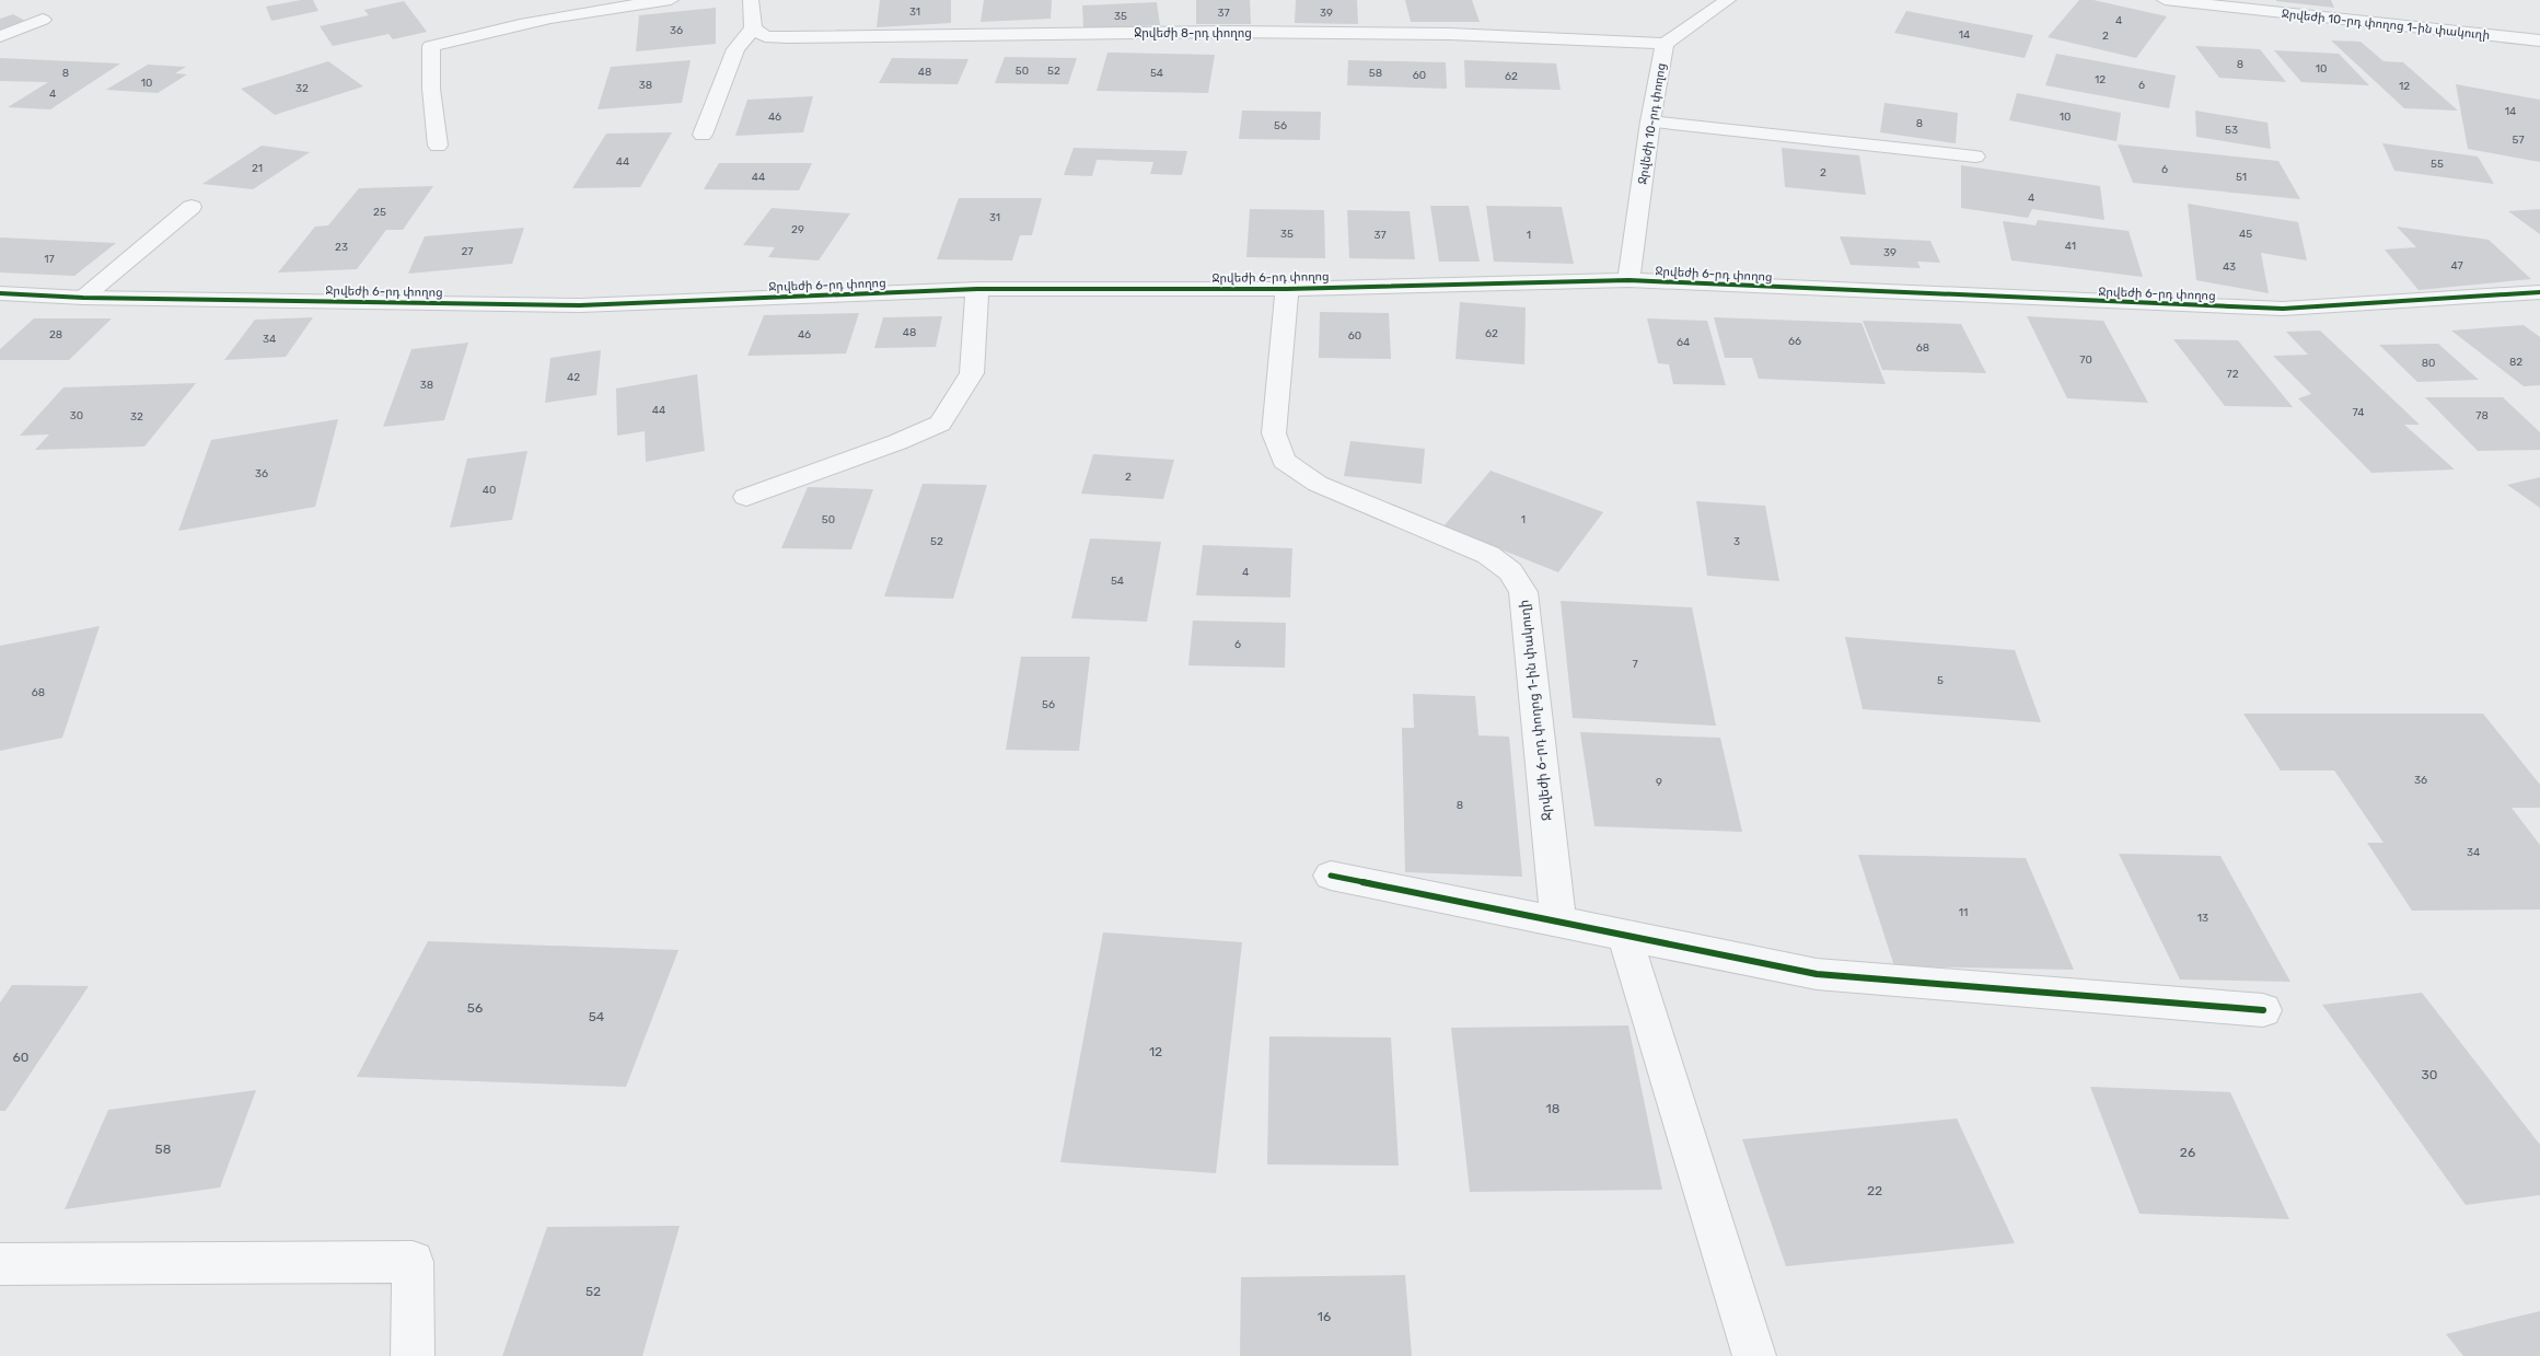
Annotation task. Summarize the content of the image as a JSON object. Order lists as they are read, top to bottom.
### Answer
{
  "streets": {
    "street": [
      "Ջրվեժի 10-րդ փողոց 1-ին փակուղի",
      "Ջրվեժի 8-րդ փողոց",
      "Ջրվեժի 10-րդ փողոց",
      "Ջրվեժի 6-րդ փողոց",
      "Ջրվեժի 6-րդ փողոց 1-ին փակուղի"
    ]
  },
  "crossings": [
    ["Ջրվեժի 8-րդ փողոց", "Ջրվեժի 10-րդ փողոց"],
    ["Ջրվեժի 10-րդ փողոց", "Ջրվեժի 6-րդ փողոց"],
    ["Ջրվեժի 6-րդ փողոց", "Ջրվեժի 6-րդ փողոց 1-ին փակուղի"]
  ],
  "house_numbers": [
    "31",
    "37",
    "39",
    "35",
    "4",
    "36",
    "14",
    "2",
    "8",
    "10",
    "50",
    "52",
    "48",
    "8",
    "54",
    "58",
    "60",
    "62",
    "12",
    "10",
    "38",
    "6",
    "12",
    "32",
    "4",
    "14",
    "46",
    "10",
    "8",
    "56",
    "53",
    "57",
    "44",
    "55",
    "21",
    "6",
    "2",
    "44",
    "51",
    "4",
    "25",
    "31",
    "29",
    "35",
    "45",
    "37",
    "1",
    "41",
    "23",
    "27",
    "39",
    "17",
    "47",
    "43",
    "48",
    "62",
    "28",
    "46",
    "60",
    "34",
    "66",
    "64",
    "68",
    "70",
    "82",
    "80",
    "72",
    "42",
    "38",
    "44",
    "74",
    "30",
    "78",
    "32",
    "36",
    "2",
    "40",
    "50",
    "1",
    "52",
    "3",
    "4",
    "54",
    "6",
    "7",
    "5",
    "68",
    "56",
    "36",
    "9",
    "8",
    "34",
    "11",
    "13",
    "56",
    "54",
    "12",
    "60",
    "30",
    "18",
    "58",
    "26",
    "22",
    "52",
    "16"
  ]
}
